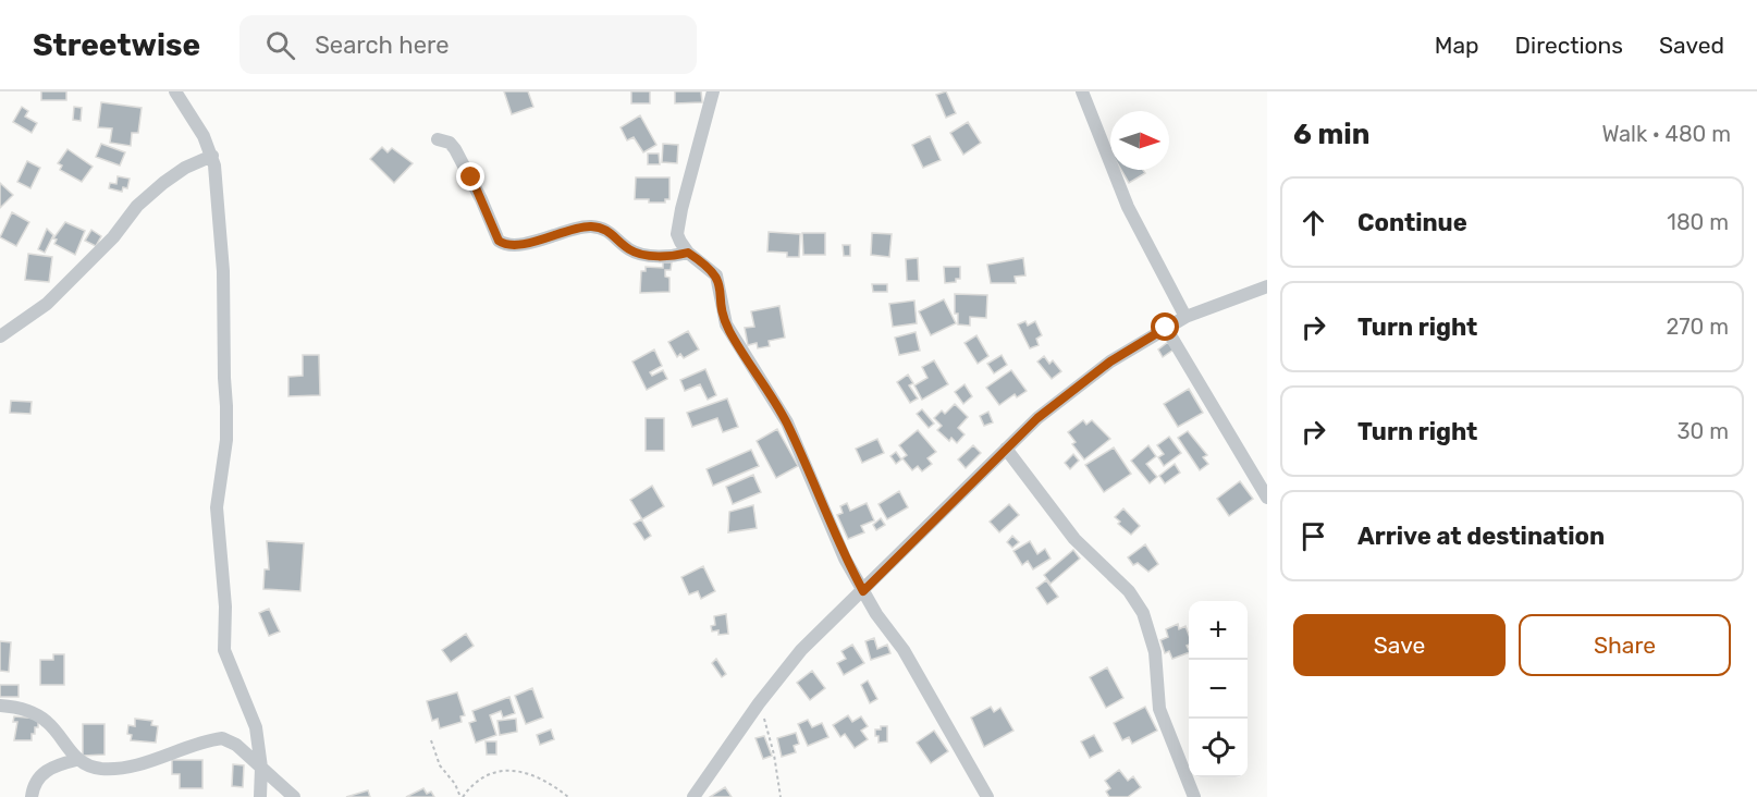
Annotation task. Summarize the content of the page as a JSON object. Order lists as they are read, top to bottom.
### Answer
{
  "north": "right",
  "page": {
    "header": "Streetwise",
    "search": "Search here",
    "nav": ["Map", "Directions", "Saved"],
    "heading": ["6 min", "Walk · 480 m"],
    "list": [
      ["Continue", "180 m"],
      ["Turn right", "270 m"],
      ["Turn right", "30 m"],
      "Arrive at destination"
    ],
    "buttons": ["Save", "Share"],
    "map_buttons": ["+", "−"]
  }
}
